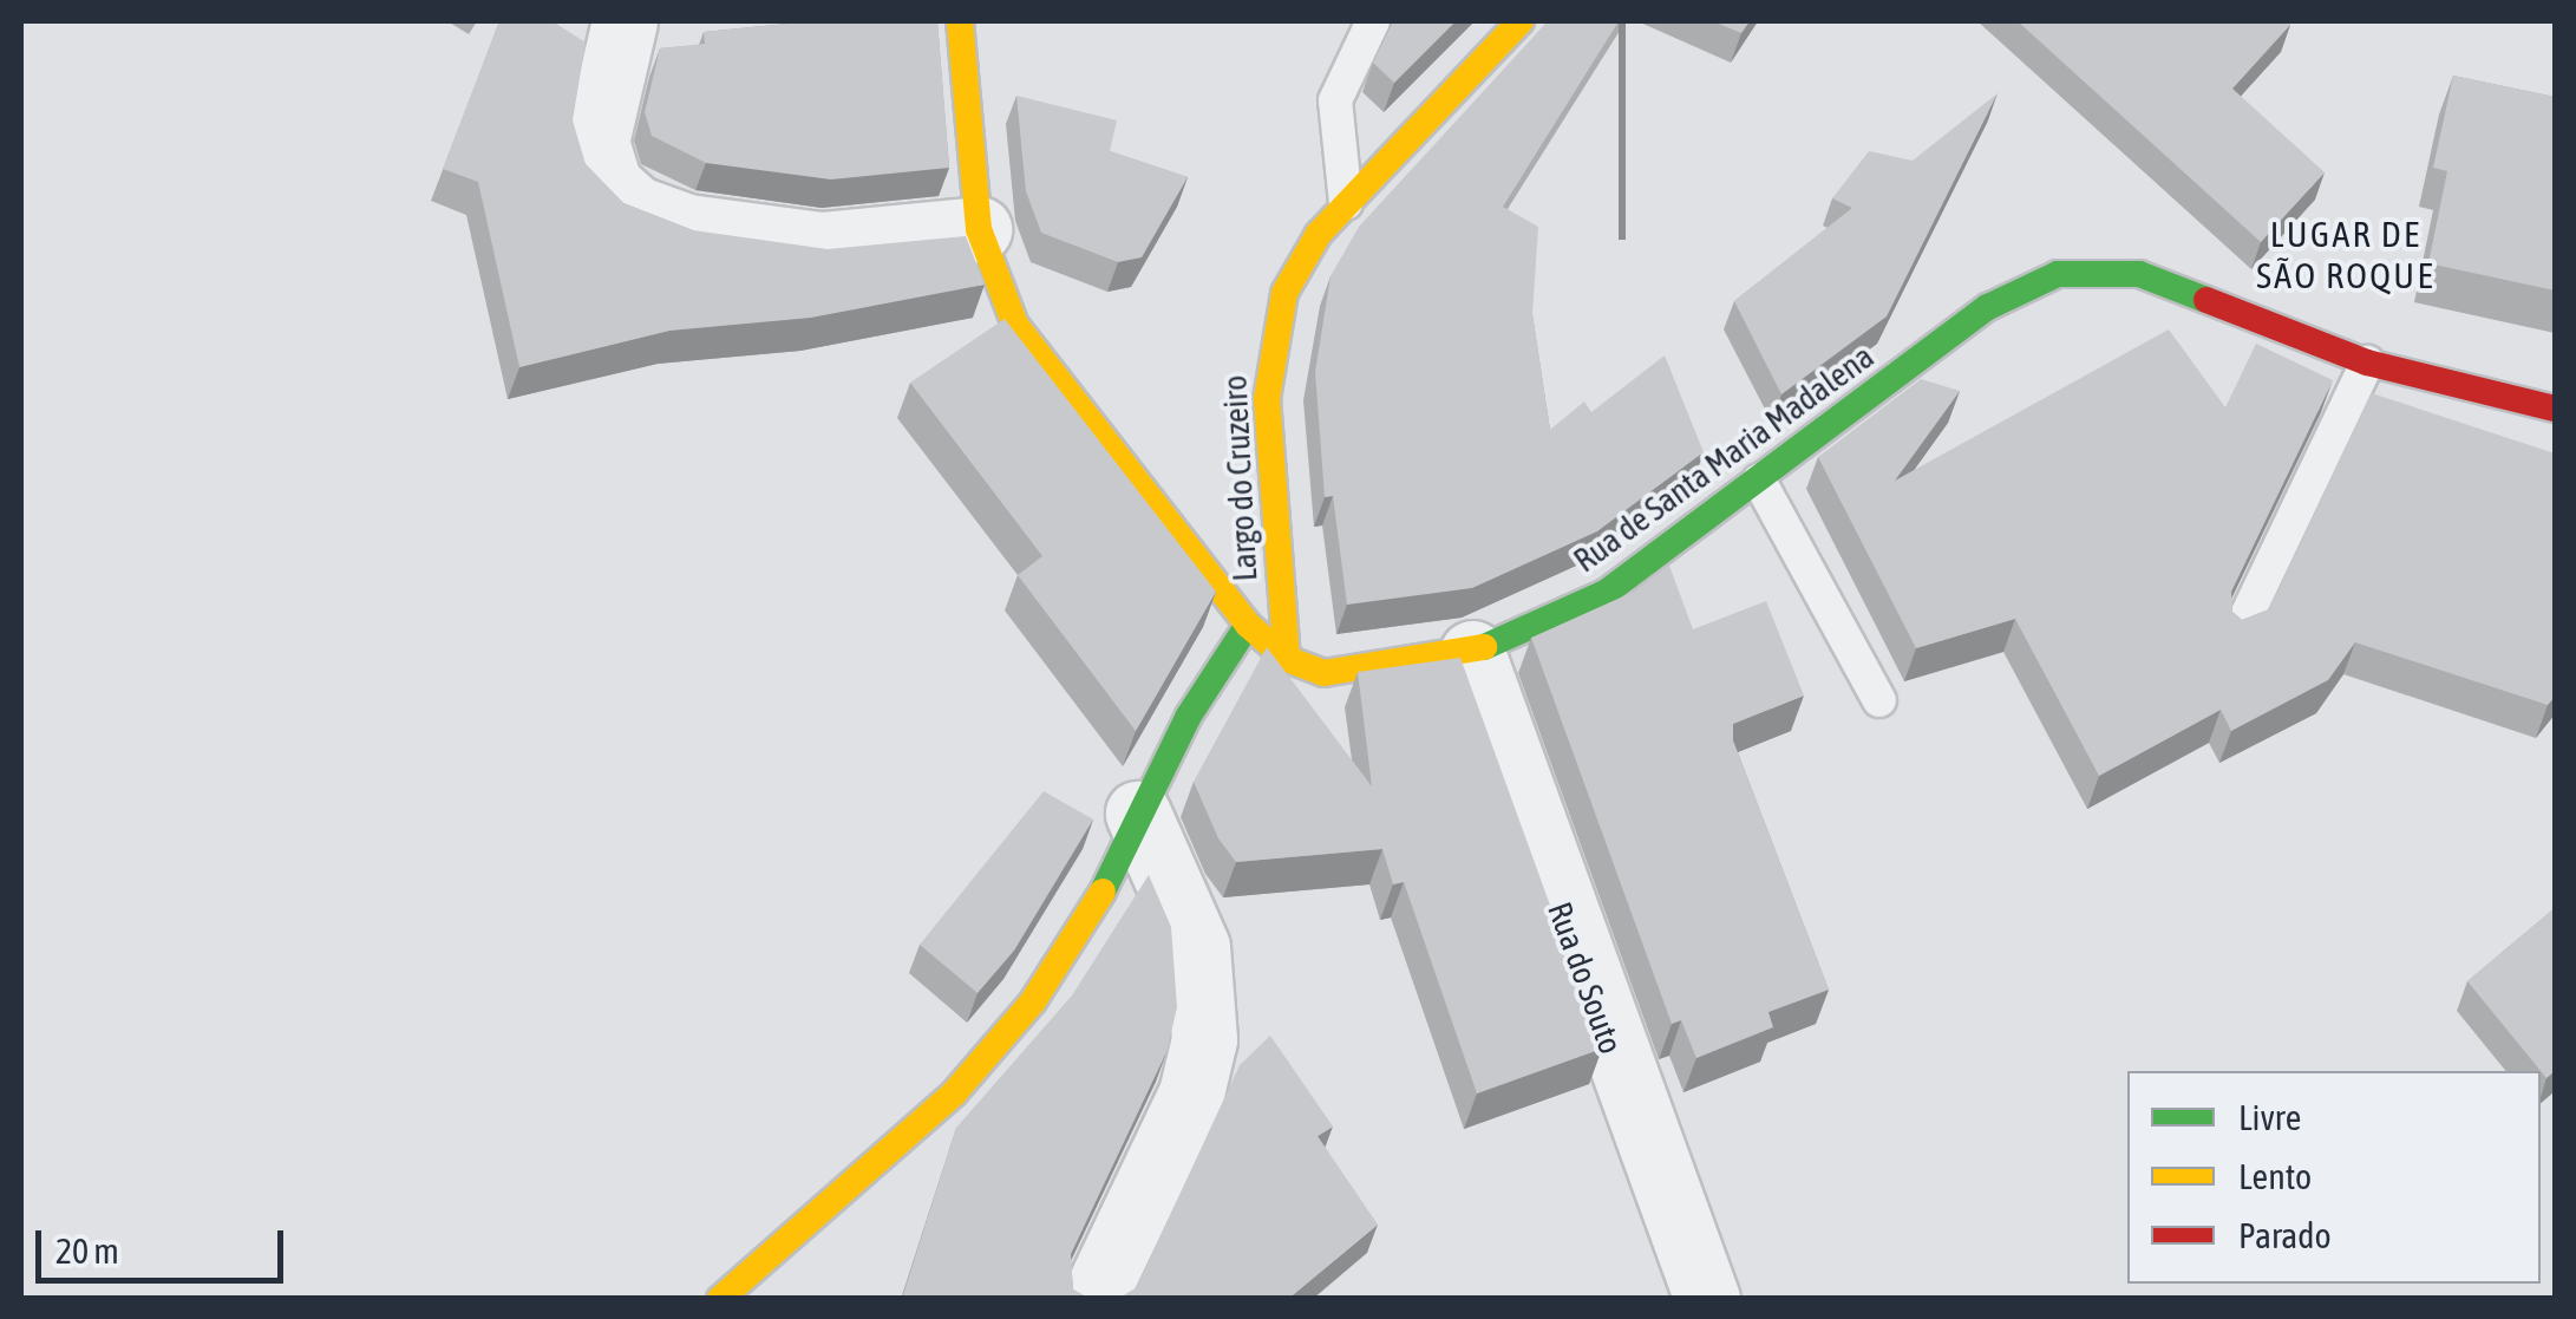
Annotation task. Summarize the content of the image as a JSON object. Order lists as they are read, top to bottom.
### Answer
{
  "streets": {
    "main road": ["Rua de Santa Maria Madalena", "Largo do Cruzeiro"],
    "street": ["Rua do Souto"]
  },
  "crossings": [
    ["Rua de Santa Maria Madalena", "Largo do Cruzeiro"],
    ["Rua de Santa Maria Madalena", "Rua do Souto"]
  ],
  "districts": ["LUGAR DE SÃO ROQUE"],
  "legend": ["Livre", "Lento", "Parado"],
  "scale_bar": "20 m"
}
